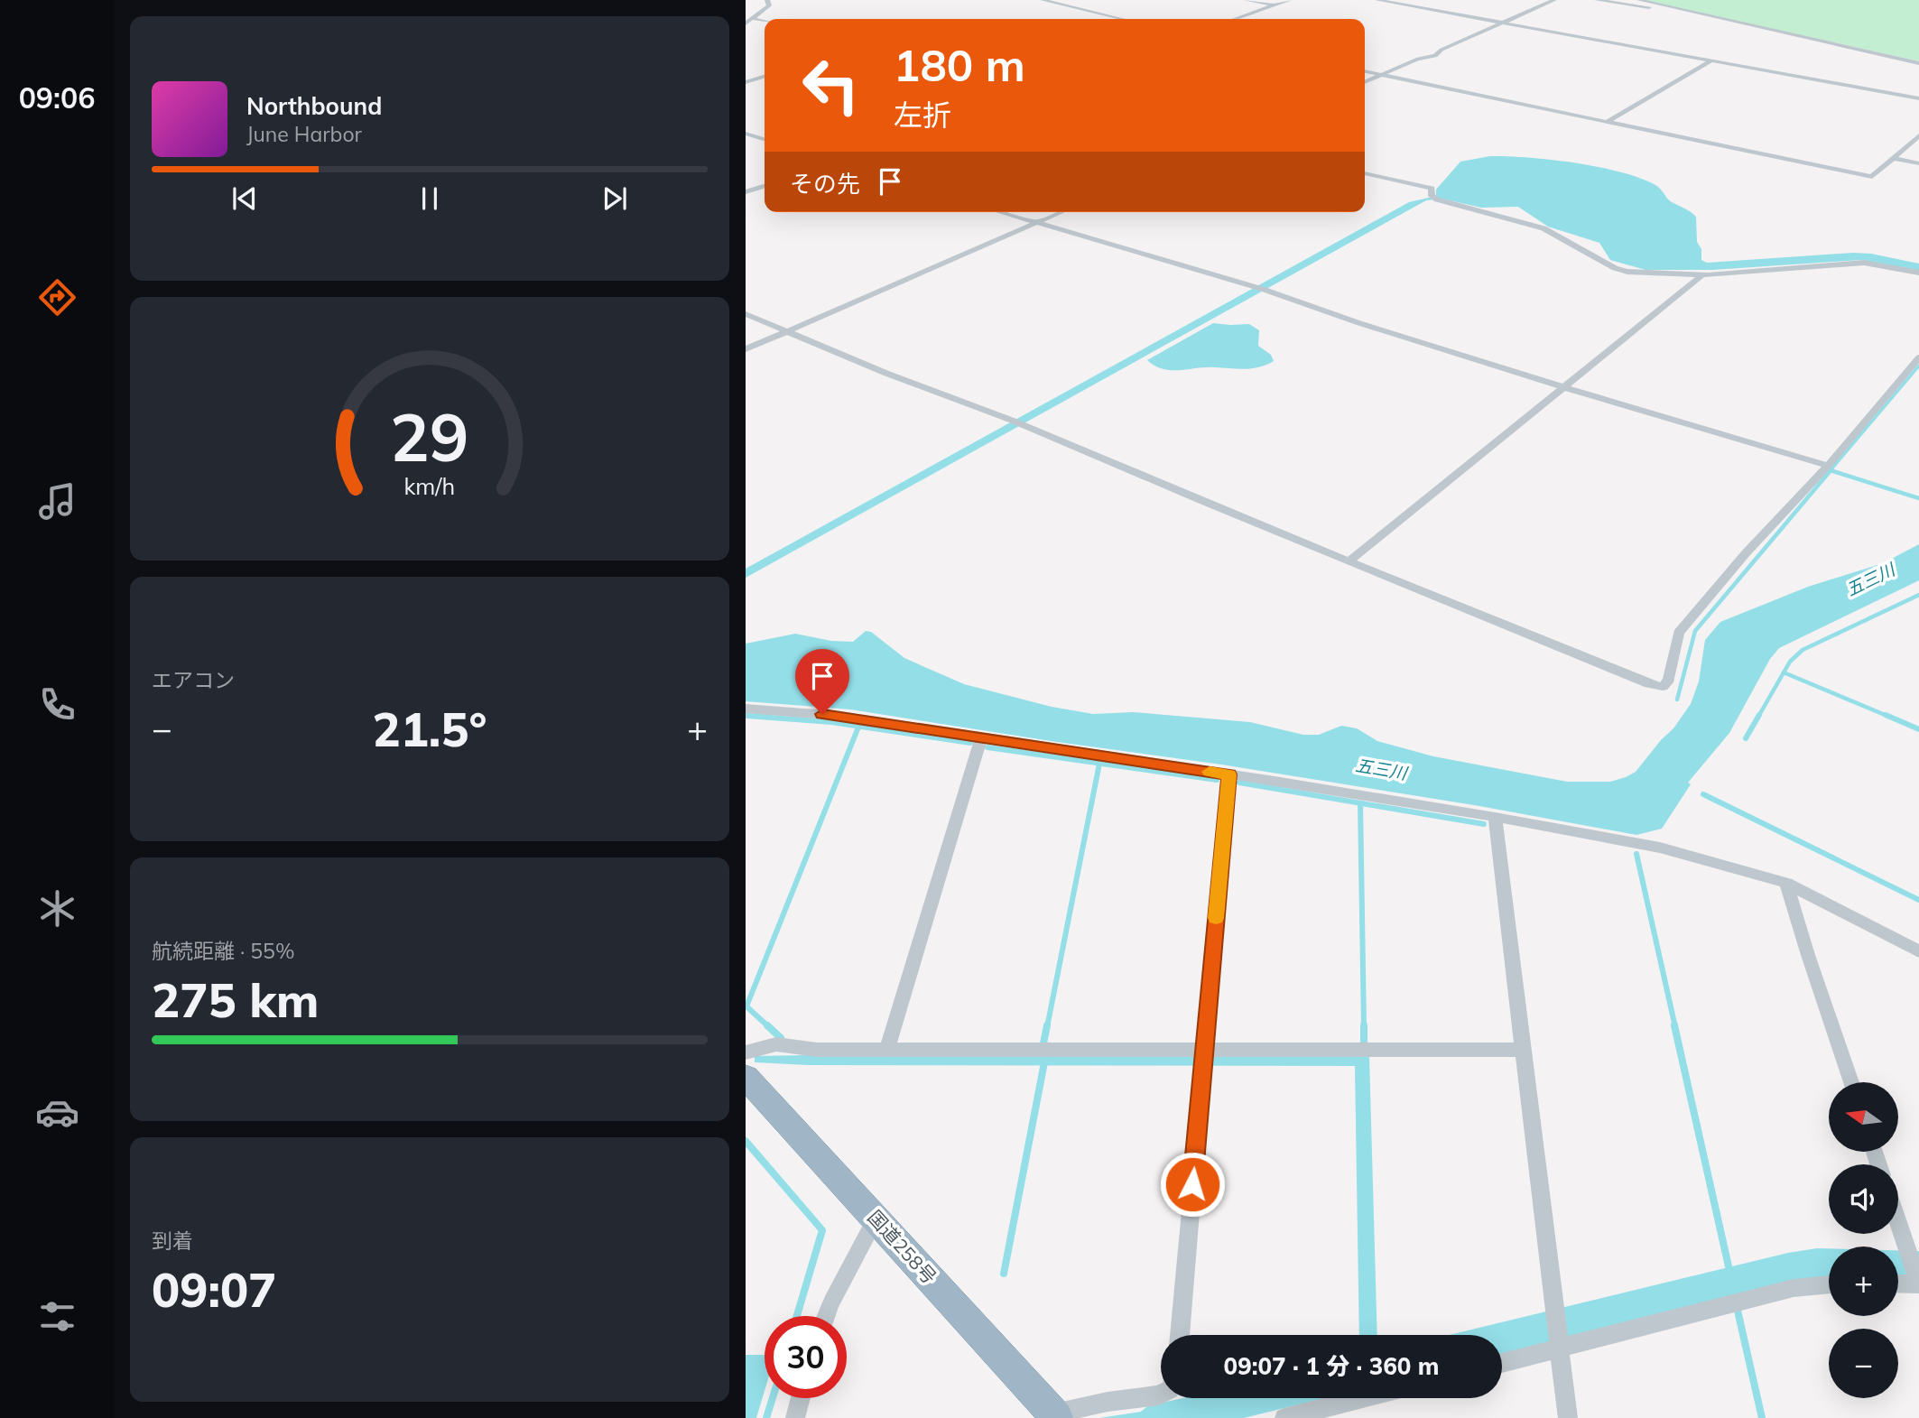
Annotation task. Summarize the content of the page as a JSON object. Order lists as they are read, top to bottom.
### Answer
{
  "streets": {
    "highway": ["国道258号"]
  },
  "water": ["五三川"],
  "north": "left",
  "page": {
    "tabs": "09:06",
    "turn": ["180 m", "左折"],
    "song": ["Northbound", "June Harbor"],
    "then": "その先",
    "tile": [
      "エアコン",
      ["航続距離 · 55%", "275 km"],
      ["到着", "09:07"]
    ],
    "heat": ["−", "21.5°", "+"],
    "map_buttons": ["+", "−"],
    "limit": "30",
    "trip": "09:07 · 1 分 · 360 m",
    "gauge": ["29", "km/h"]
  }
}
